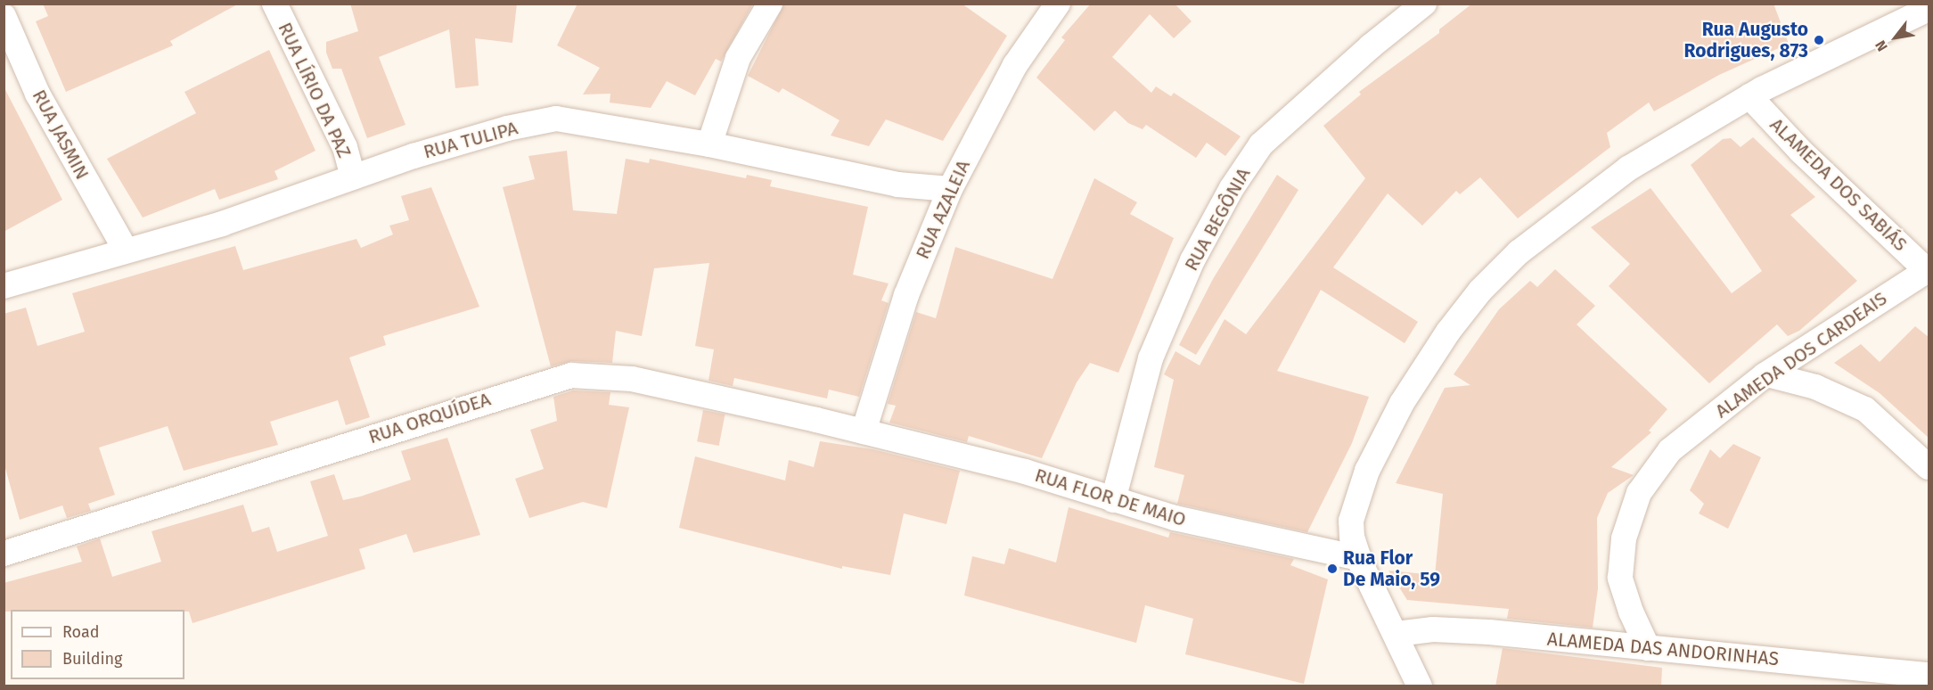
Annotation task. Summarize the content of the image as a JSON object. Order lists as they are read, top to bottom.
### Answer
{
  "streets": {
    "street": [
      "RUA LÍRIO DA PAZ",
      "RUA JASMIN",
      "RUA TULIPA",
      "ALAMEDA DOS SABIÁS",
      "RUA AZALEIA",
      "RUA BEGÔNIA",
      "ALAMEDA DOS CARDEAIS",
      "RUA ORQUÍDEA",
      "RUA FLOR DE MAIO",
      "ALAMEDA DAS ANDORINHAS"
    ]
  },
  "crossings": [
    ["RUA LÍRIO DA PAZ", "RUA TULIPA"],
    ["RUA JASMIN", "RUA TULIPA"],
    ["RUA TULIPA", "RUA AZALEIA"],
    ["ALAMEDA DOS SABIÁS", "ALAMEDA DOS CARDEAIS"],
    ["RUA AZALEIA", "RUA ORQUÍDEA"],
    ["RUA AZALEIA", "RUA FLOR DE MAIO"],
    ["RUA BEGÔNIA", "RUA FLOR DE MAIO"],
    ["ALAMEDA DOS CARDEAIS", "ALAMEDA DAS ANDORINHAS"],
    ["RUA ORQUÍDEA", "RUA FLOR DE MAIO"]
  ],
  "places": ["Rua Augusto Rodrigues, 873", "Rua Flor De Maio, 59"],
  "legend": ["Road", "Building"],
  "north": "bottom left"
}
